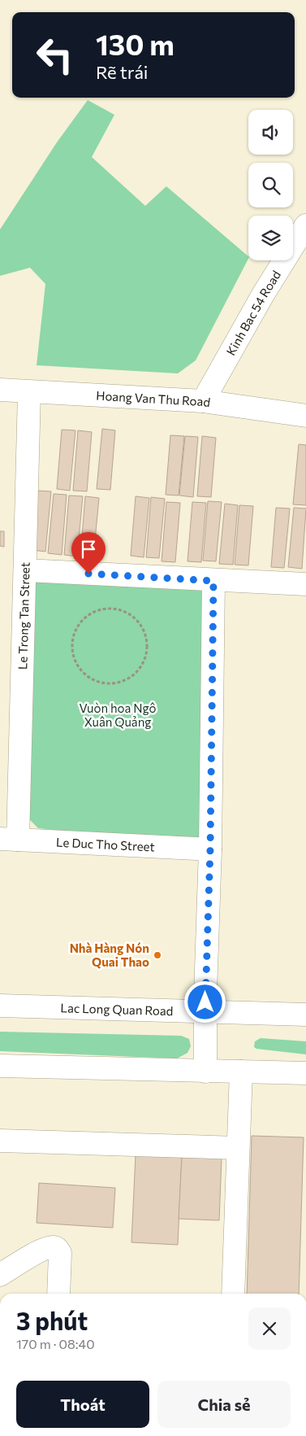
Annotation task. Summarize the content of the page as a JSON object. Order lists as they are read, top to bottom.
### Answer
{
  "streets": {
    "street": [
      "Kinh Bac 54 Road",
      "Hoang Van Thu Road",
      "Le Trong Tan Street",
      "Le Duc Tho Street",
      "Lac Long Quan Road"
    ]
  },
  "crossings": [
    ["Kinh Bac 54 Road", "Hoang Van Thu Road"],
    ["Hoang Van Thu Road", "Le Trong Tan Street"],
    ["Le Trong Tan Street", "Le Duc Tho Street"]
  ],
  "parks": ["Vuòn hoa Ngô Xuân Quảng"],
  "places": ["Nhà Hàng Nón Quai Thao"],
  "page": {
    "turn": ["130 m", "Rẽ trái"],
    "heading": ["3 phút", "170 m · 08:40"],
    "buttons": ["Thoát", "Chia sẻ"]
  }
}
